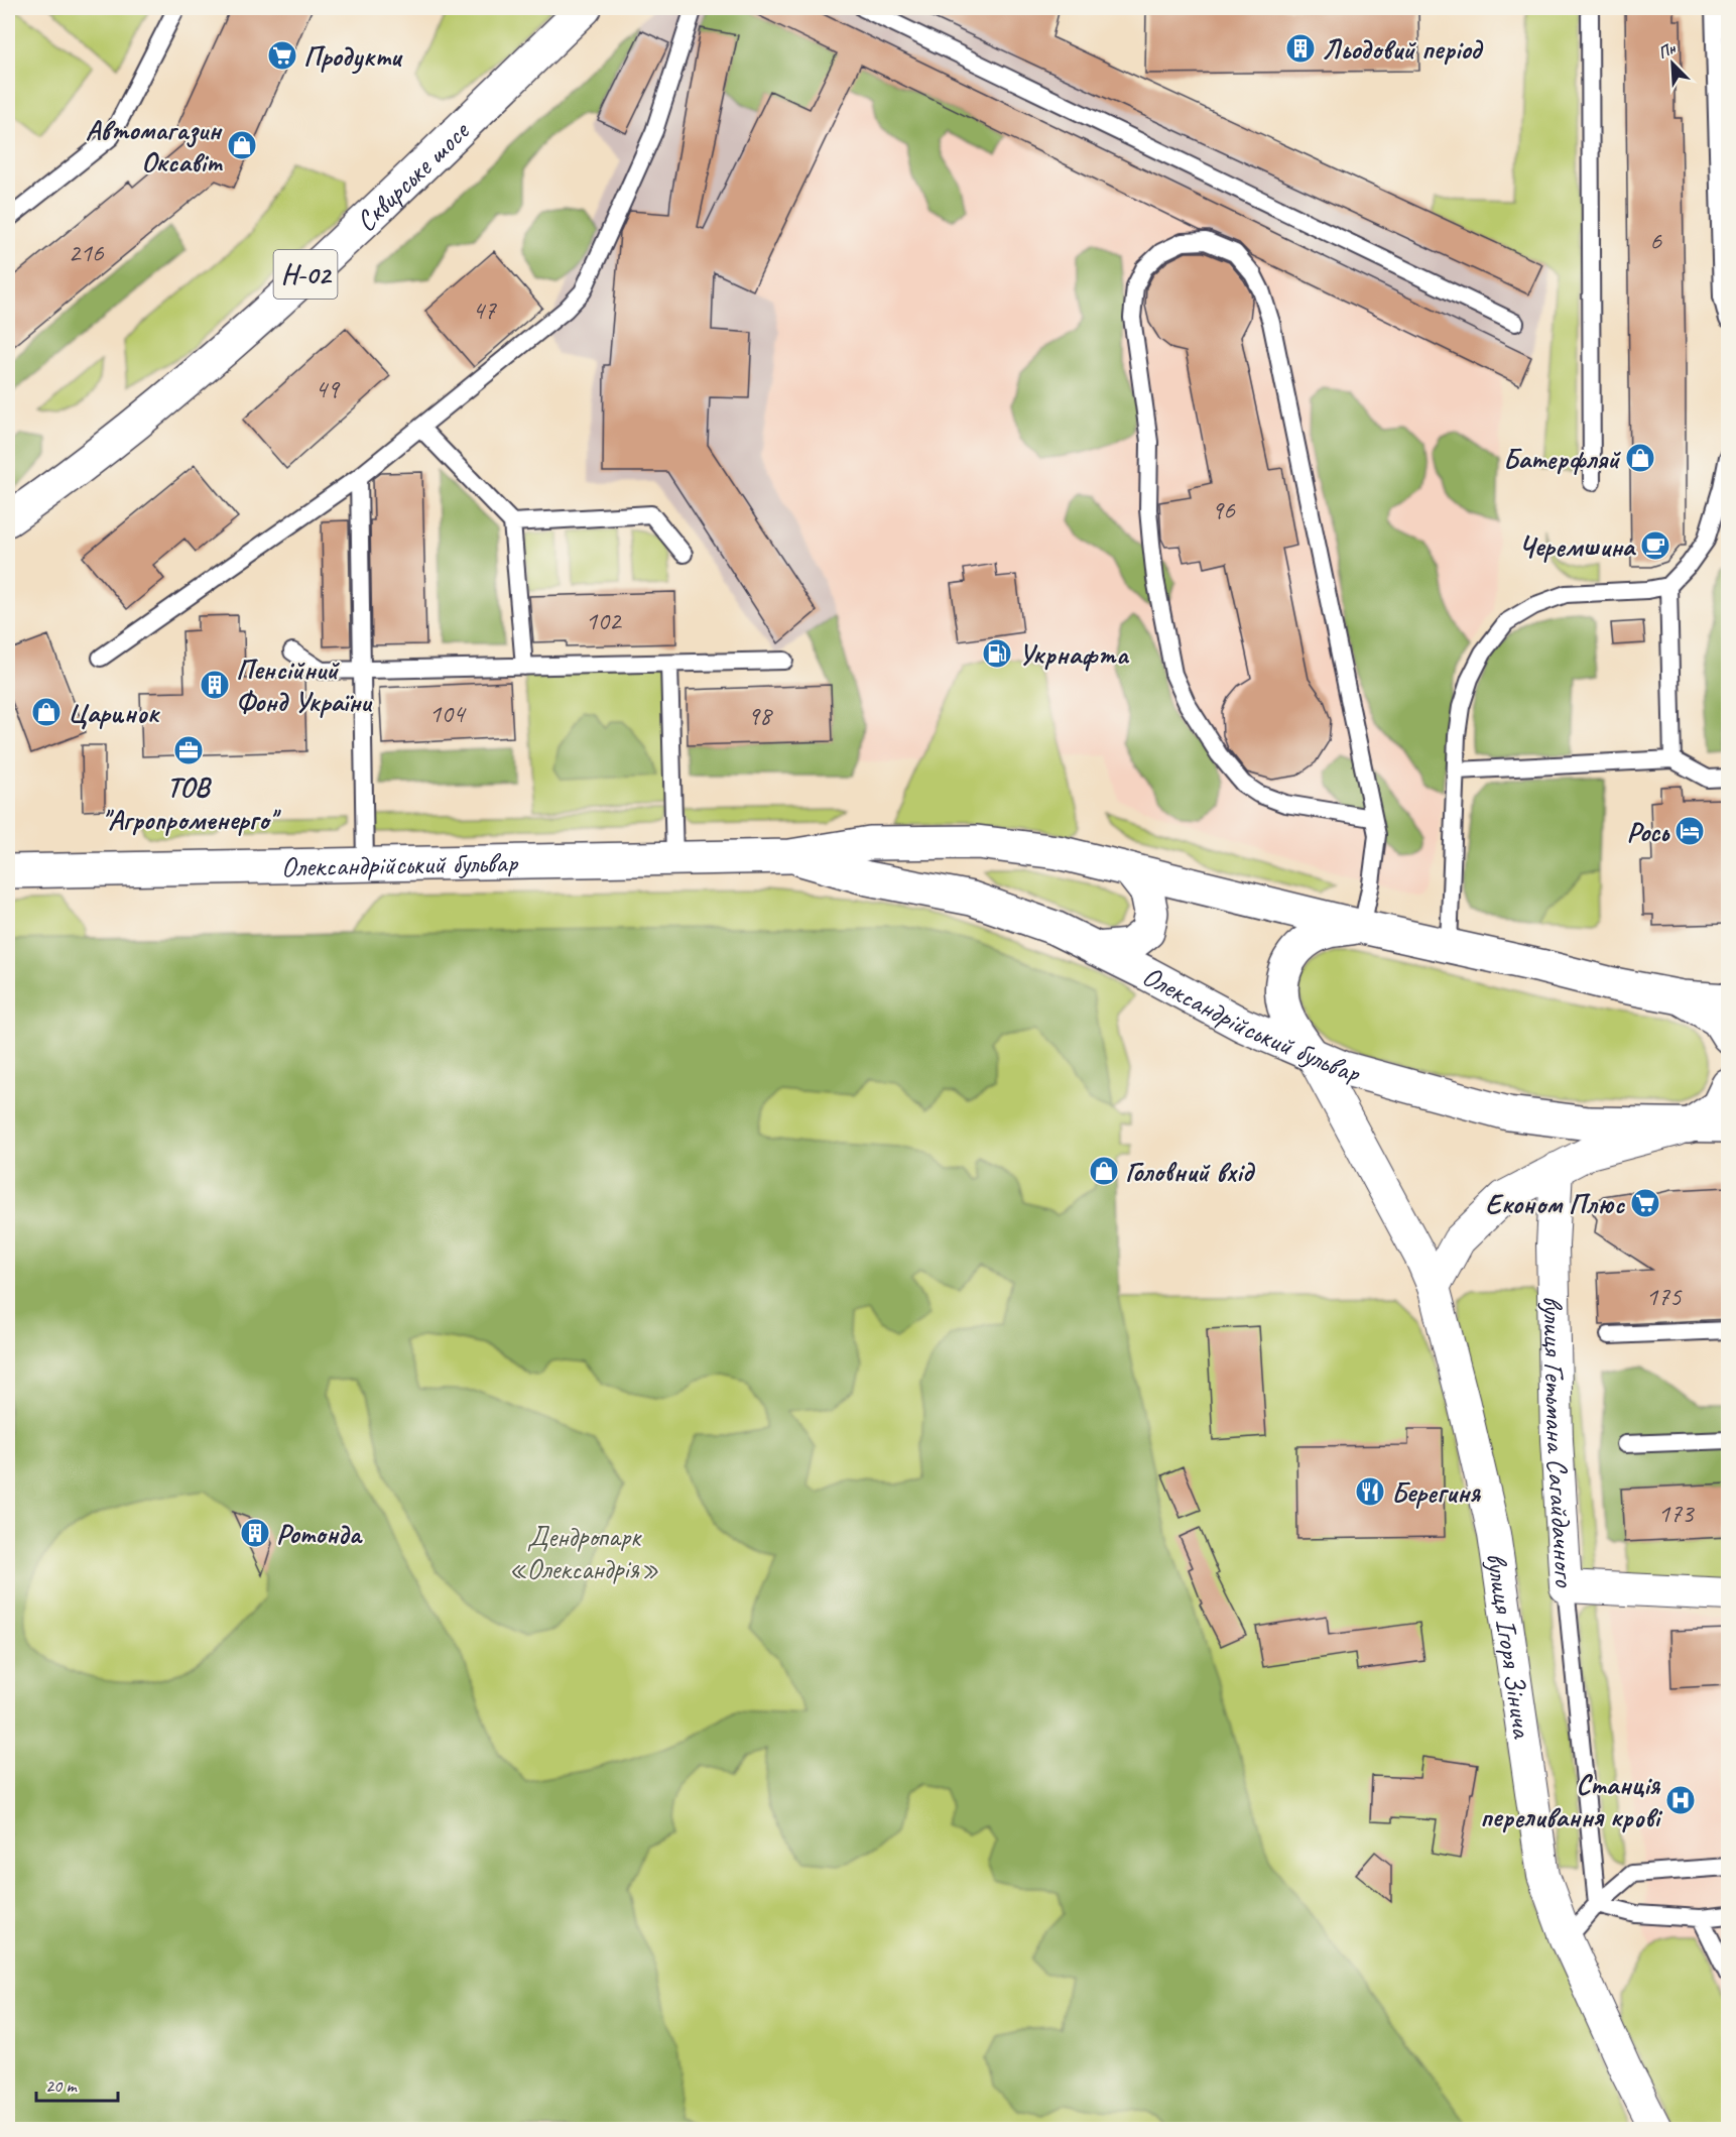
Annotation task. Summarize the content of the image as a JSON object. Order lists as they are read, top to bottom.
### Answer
{
  "streets": {
    "main road": ["Сквирське шосе", "Н-02", "Олександрійський бульвар"],
    "street": ["вулиця Гетьмана Сагайдачного", "вулиця Ігоря Зінича"]
  },
  "crossings": [
    ["Олександрійський бульвар", "вулиця Ігоря Зінича"]
  ],
  "parks": ["Дендропарк «Олександрія»"],
  "places": {
    "building": ["Льодовий період", "Пенсійний Фонд України", "Ротонда"],
    "supermarket": ["Продукти", "Економ Плюс"],
    "shop": [
      "Автомагазин Оксавіт",
      "Батерфляй",
      "Царинок",
      "Головний вхід"
    ],
    "cafe": ["Черемшина"],
    "fuel station": ["Укрнафта"],
    "office": ["ТОВ \"Агропроменерго\""],
    "hotel": ["Рось"],
    "restaurant": ["Берегиня"],
    "hospital": ["Станція переливання крові"]
  },
  "house_numbers": [
    "6",
    "216",
    "47",
    "49",
    "96",
    "102",
    "104",
    "98",
    "175",
    "173"
  ],
  "scale_bar": "20 m",
  "north": "top left"
}
